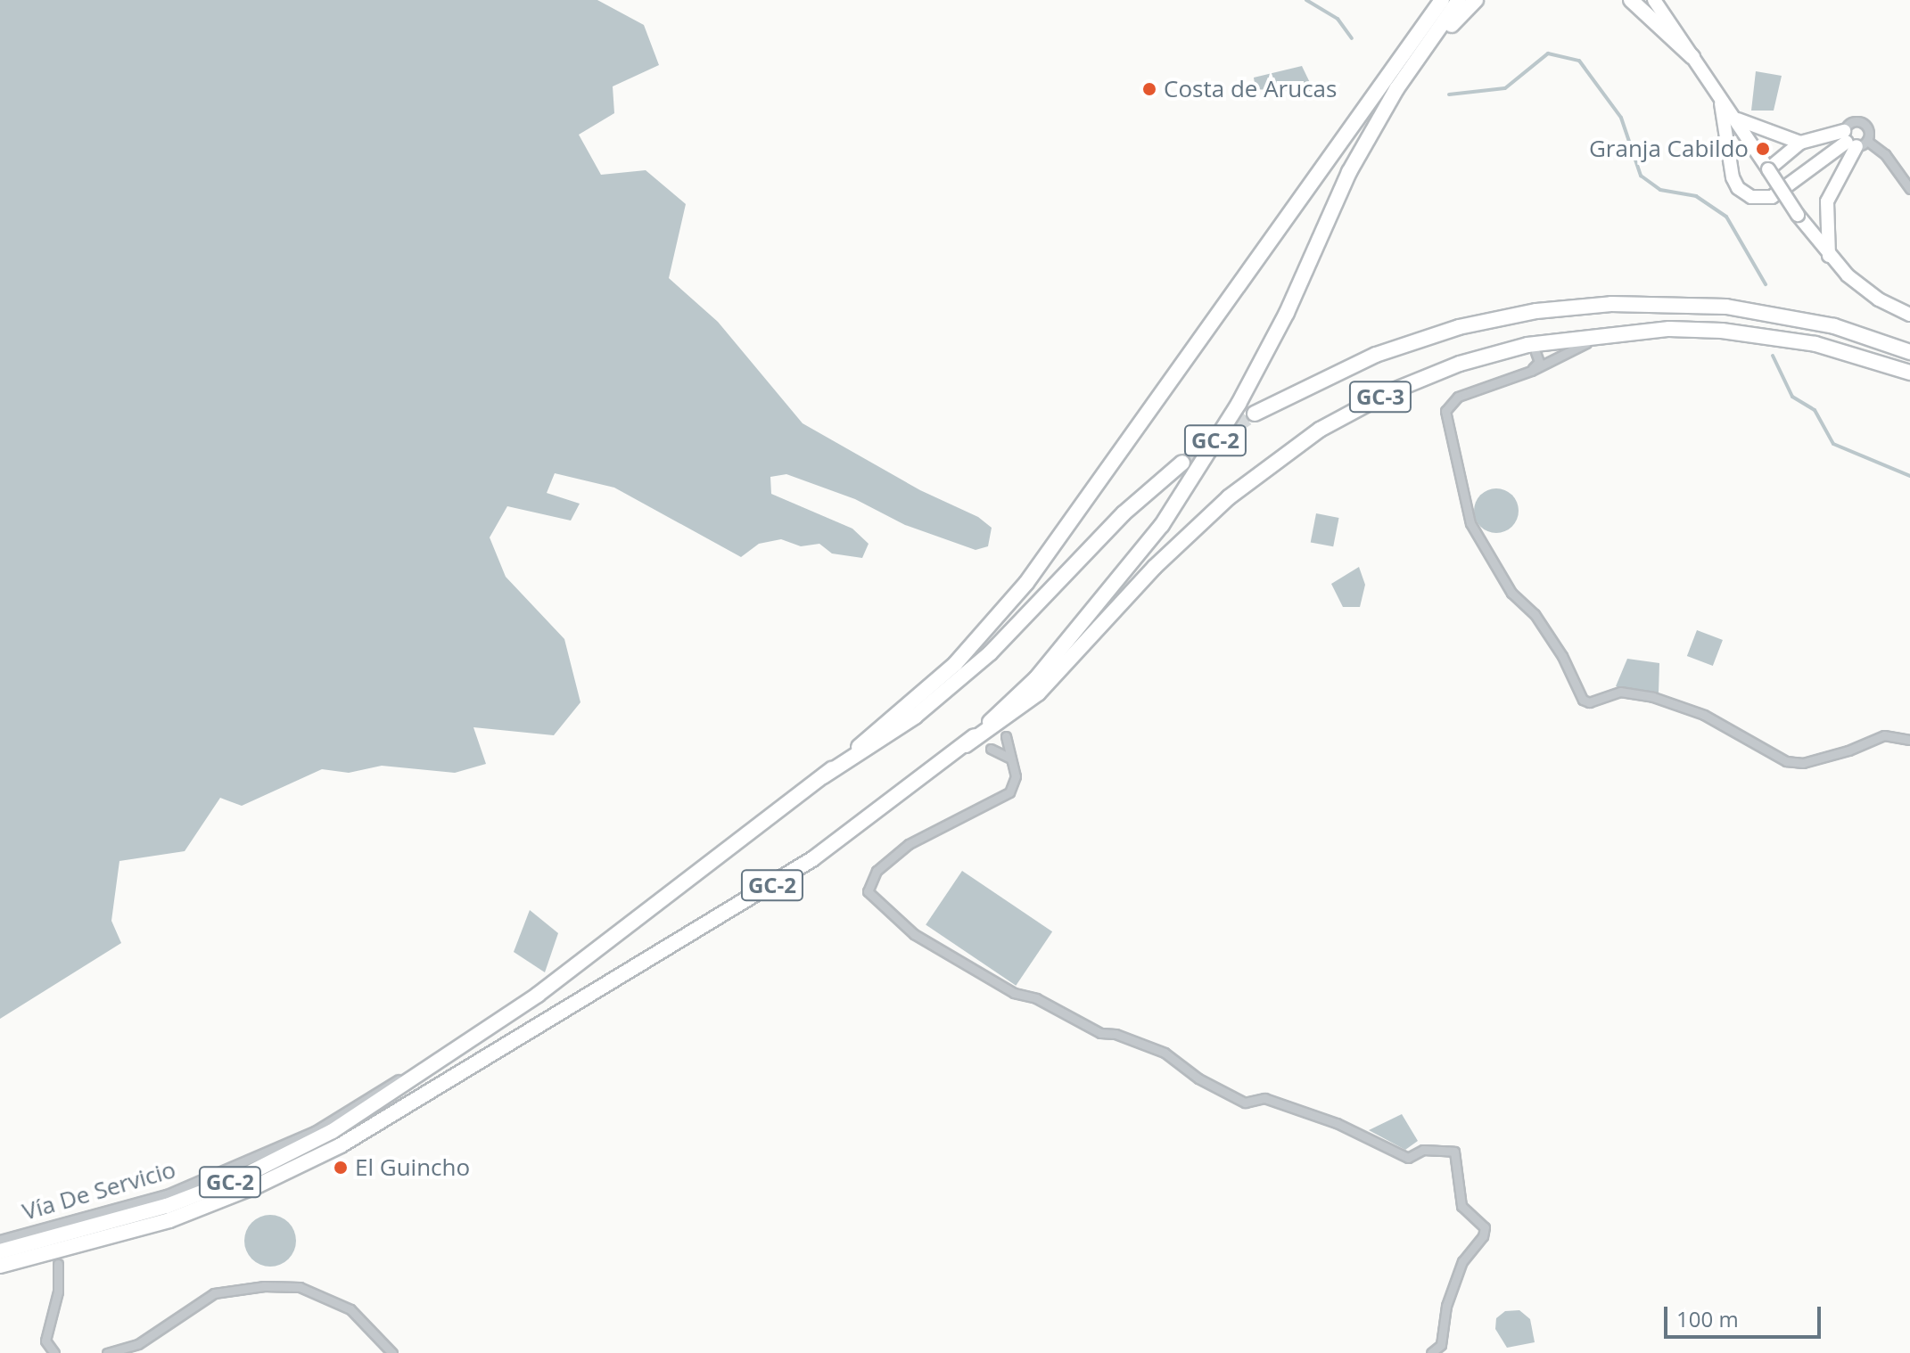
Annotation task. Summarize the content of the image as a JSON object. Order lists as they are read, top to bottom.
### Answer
{
  "streets": {
    "highway": ["GC-3", "GC-2"],
    "street": ["Vía De Servicio"]
  },
  "crossings": [
    ["GC-3", "GC-2"],
    ["GC-2", "Vía De Servicio"]
  ],
  "places": ["Costa de Arucas", "Granja Cabildo", "El Guincho"],
  "scale_bar": "100 m"
}
